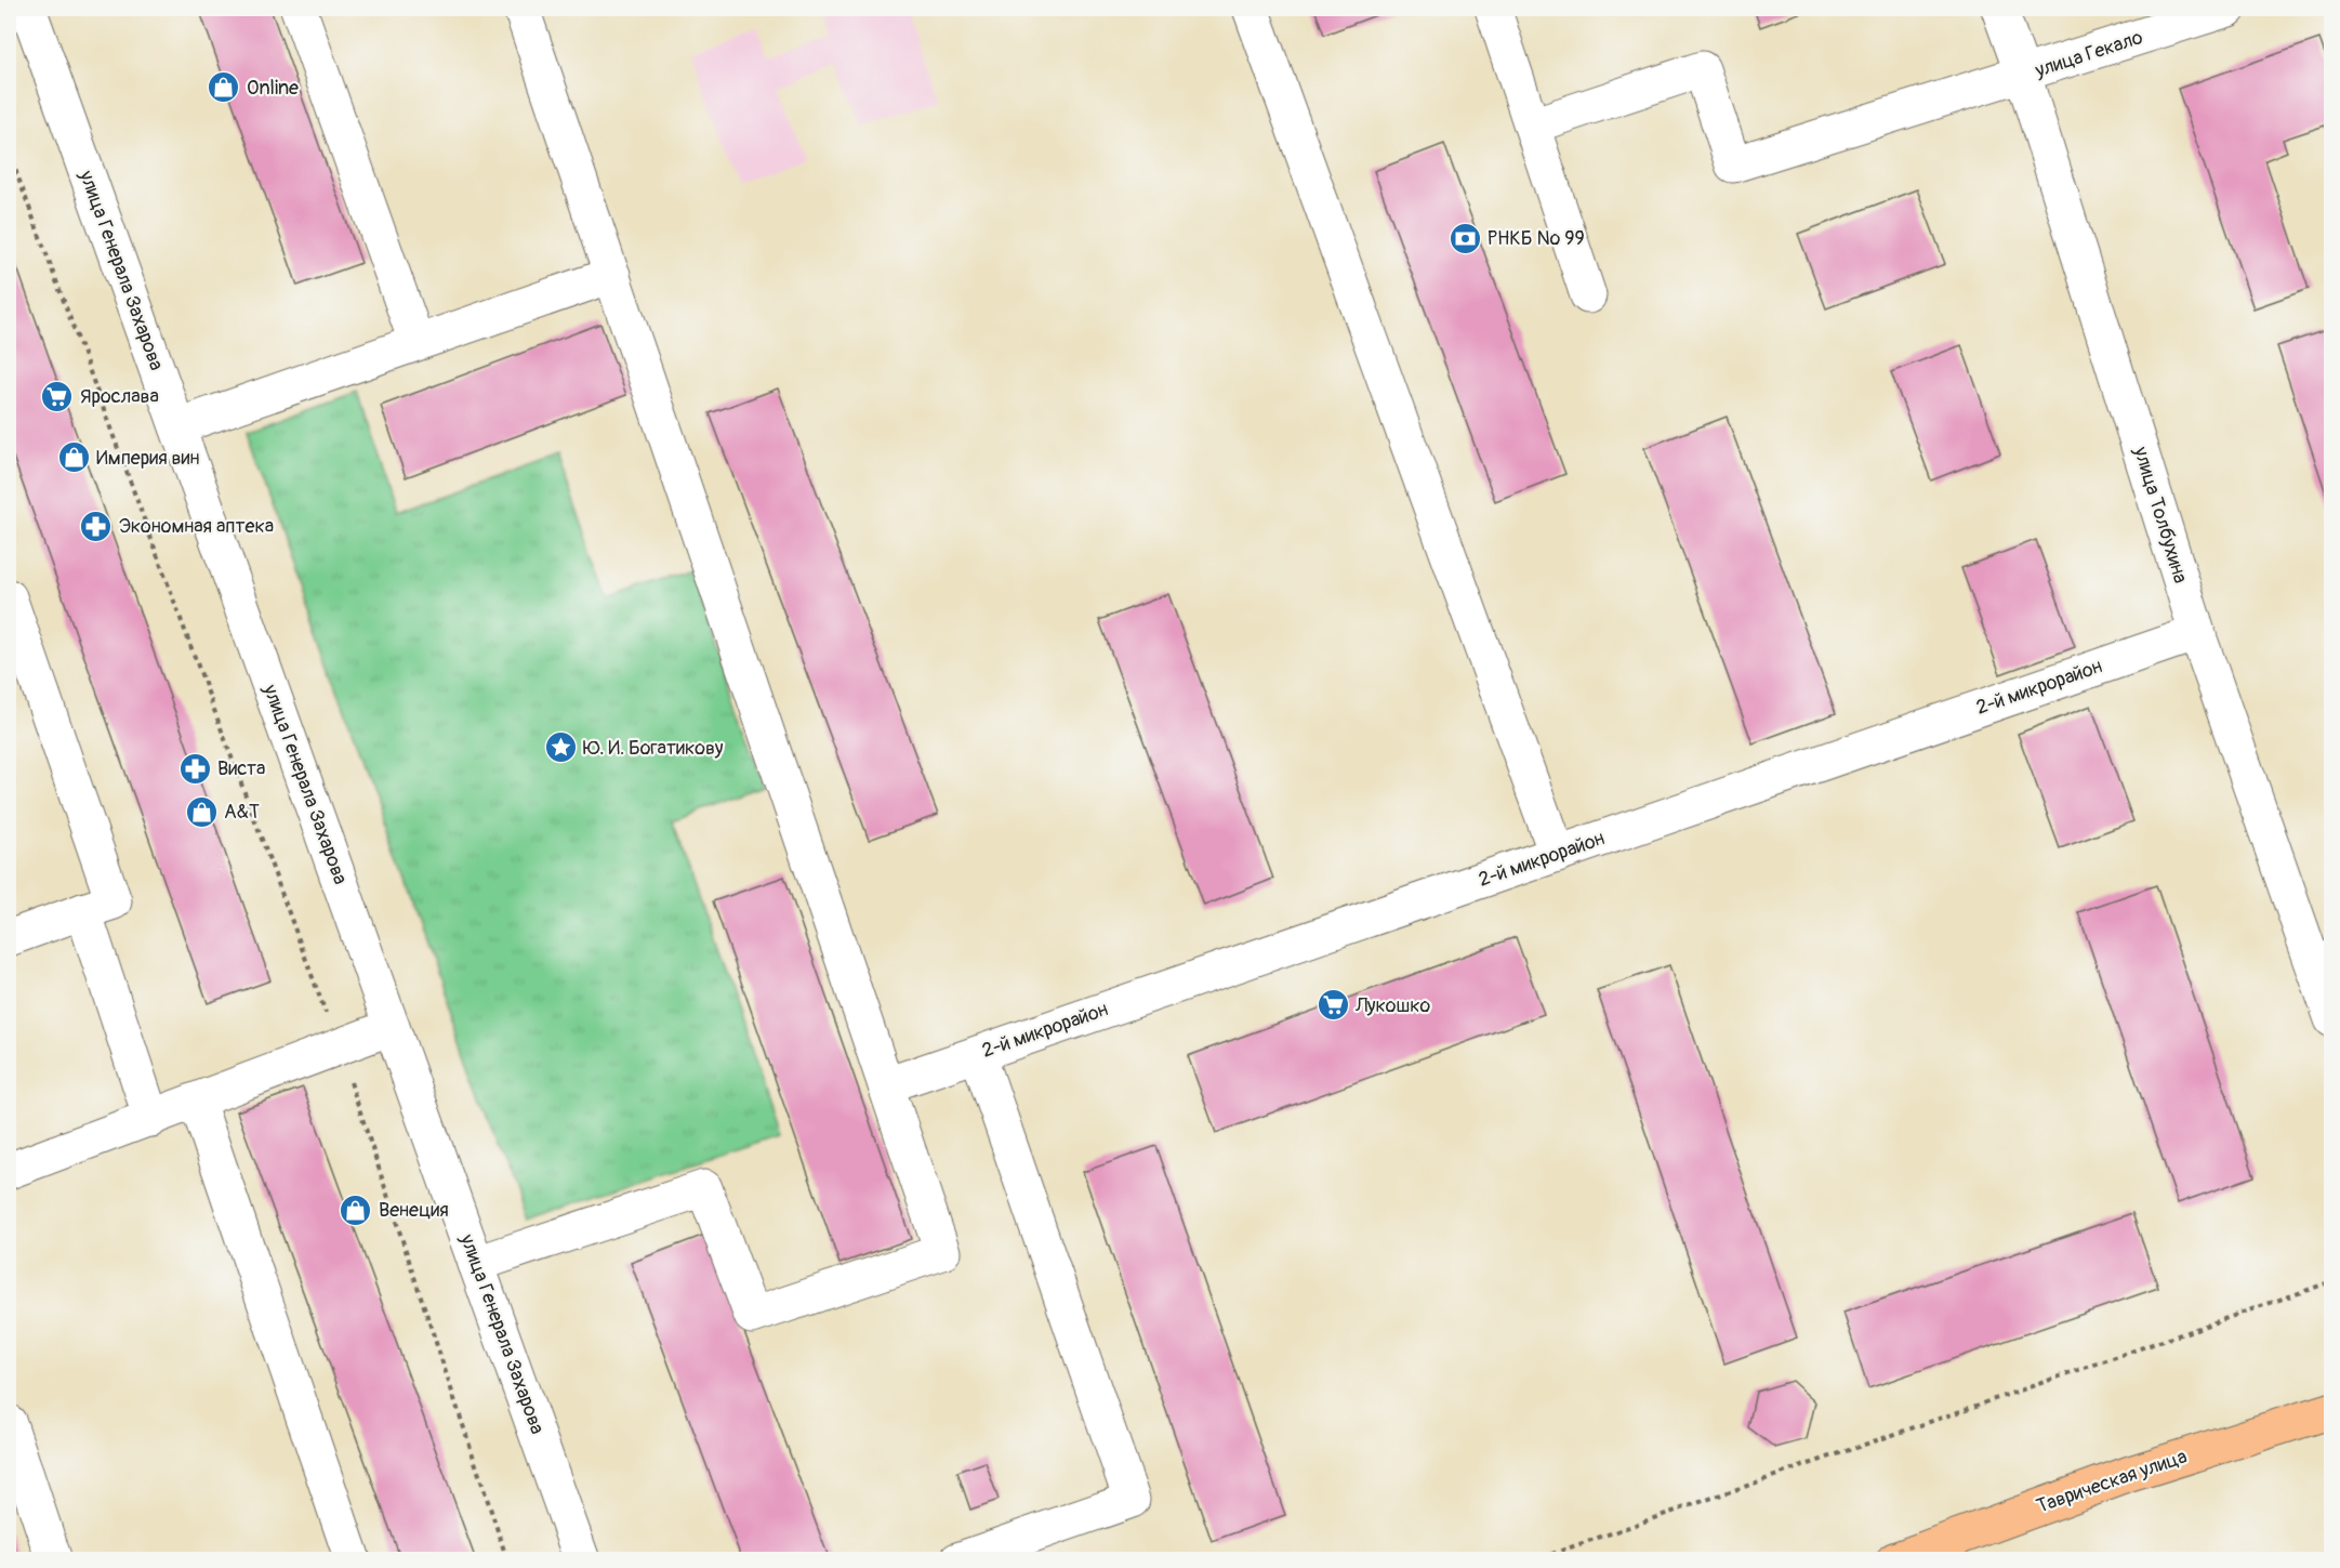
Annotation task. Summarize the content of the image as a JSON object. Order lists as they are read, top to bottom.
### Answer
{
  "streets": {
    "highway": ["Таврическая улица"],
    "street": [
      "улица Гекало",
      "улица Генерала Захарова",
      "улица Толбухина",
      "2-й микрорайон"
    ]
  },
  "crossings": [
    ["улица Гекало", "улица Толбухина"],
    ["улица Толбухина", "2-й микрорайон"]
  ],
  "places": {
    "shop": [
      "Online",
      "Империя вин",
      "A&T",
      "Венеция"
    ],
    "bank": ["РНКБ № 99"],
    "supermarket": ["Ярослава", "Лукошко"],
    "pharmacy": ["Экономная аптека", "Виста"],
    "place": ["Ю. И. Богатикову"]
  }
}
